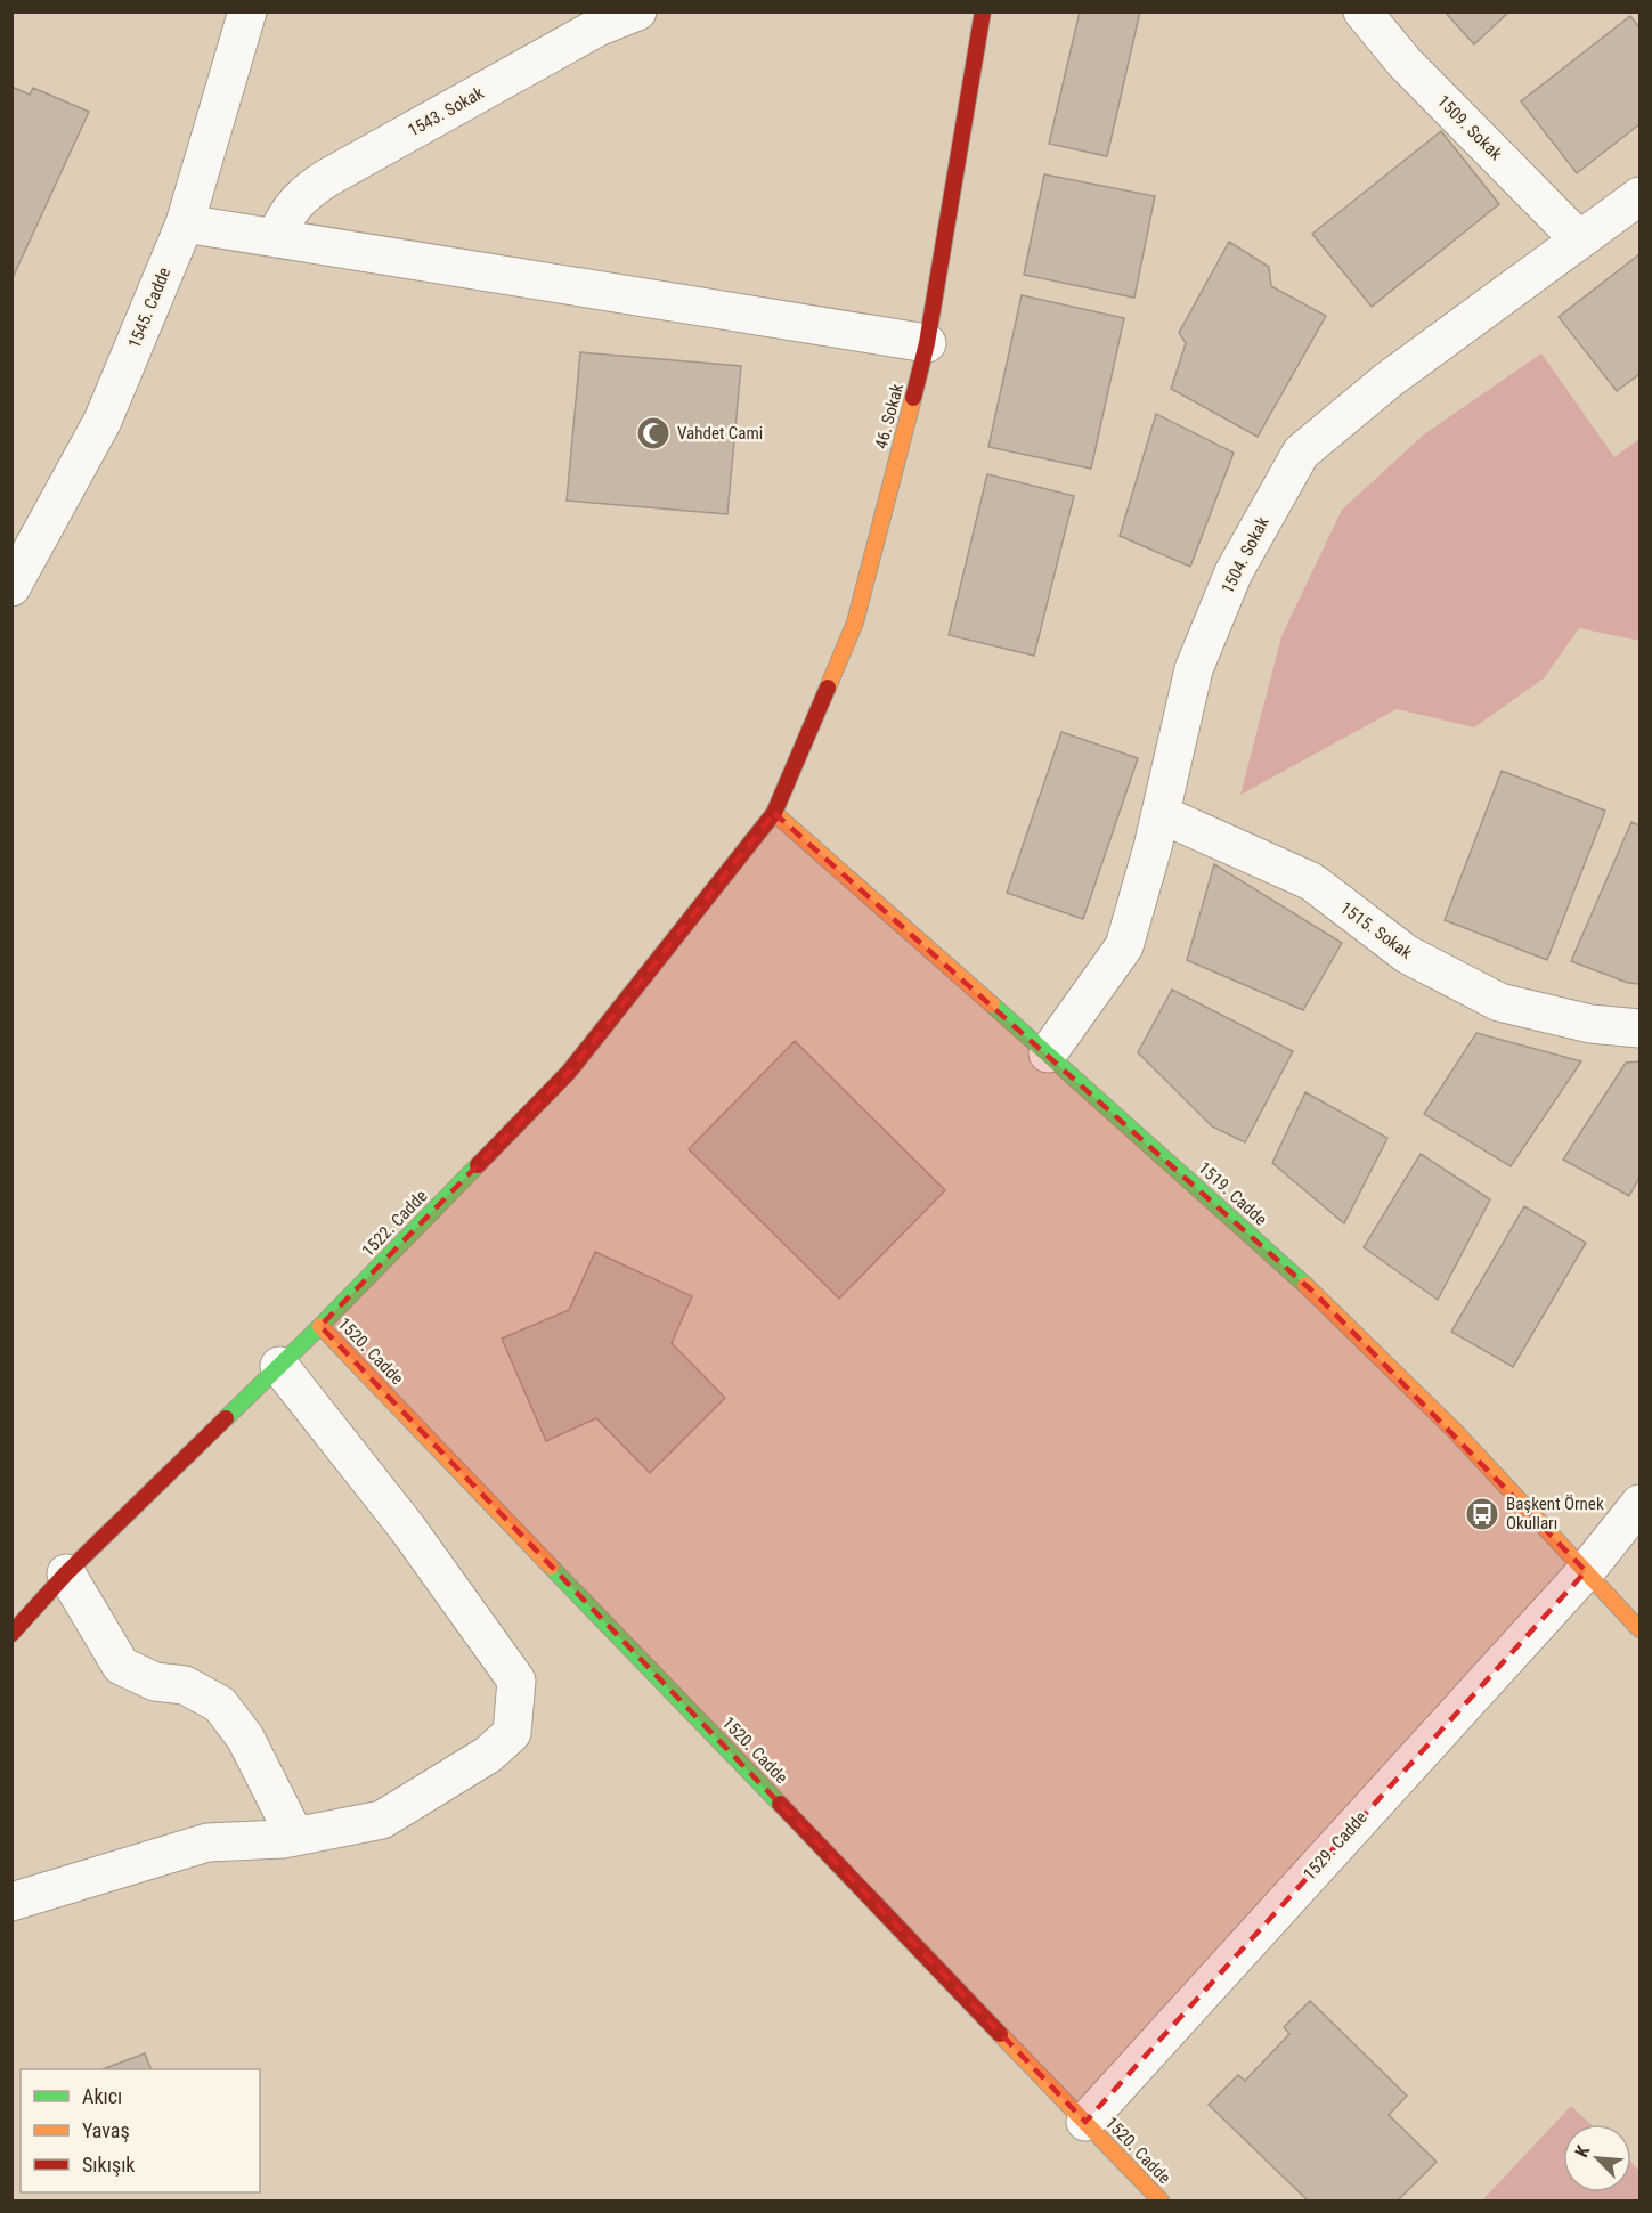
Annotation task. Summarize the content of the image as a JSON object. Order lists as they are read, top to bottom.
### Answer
{
  "streets": {
    "street": [
      "1543. Sokak",
      "1509. Sokak",
      "1545. Cadde",
      "46. Sokak",
      "1504. Sokak",
      "1515. Sokak",
      "1519. Cadde",
      "1522. Cadde",
      "1520. Cadde",
      "1529. Cadde"
    ]
  },
  "crossings": [
    ["1509. Sokak", "1504. Sokak"],
    ["46. Sokak", "1519. Cadde"],
    ["46. Sokak", "1522. Cadde"],
    ["1504. Sokak", "1515. Sokak"],
    ["1504. Sokak", "1519. Cadde"],
    ["1519. Cadde", "1522. Cadde"],
    ["1519. Cadde", "1529. Cadde"],
    ["1522. Cadde", "1520. Cadde"],
    ["1520. Cadde", "1529. Cadde"]
  ],
  "places": {
    "mosque": ["Vahdet Cami"],
    "bus stop": ["Başkent Örnek Okulları"]
  },
  "legend": ["Akıcı", "Yavaş", "Sıkışık"],
  "north": "top left"
}
